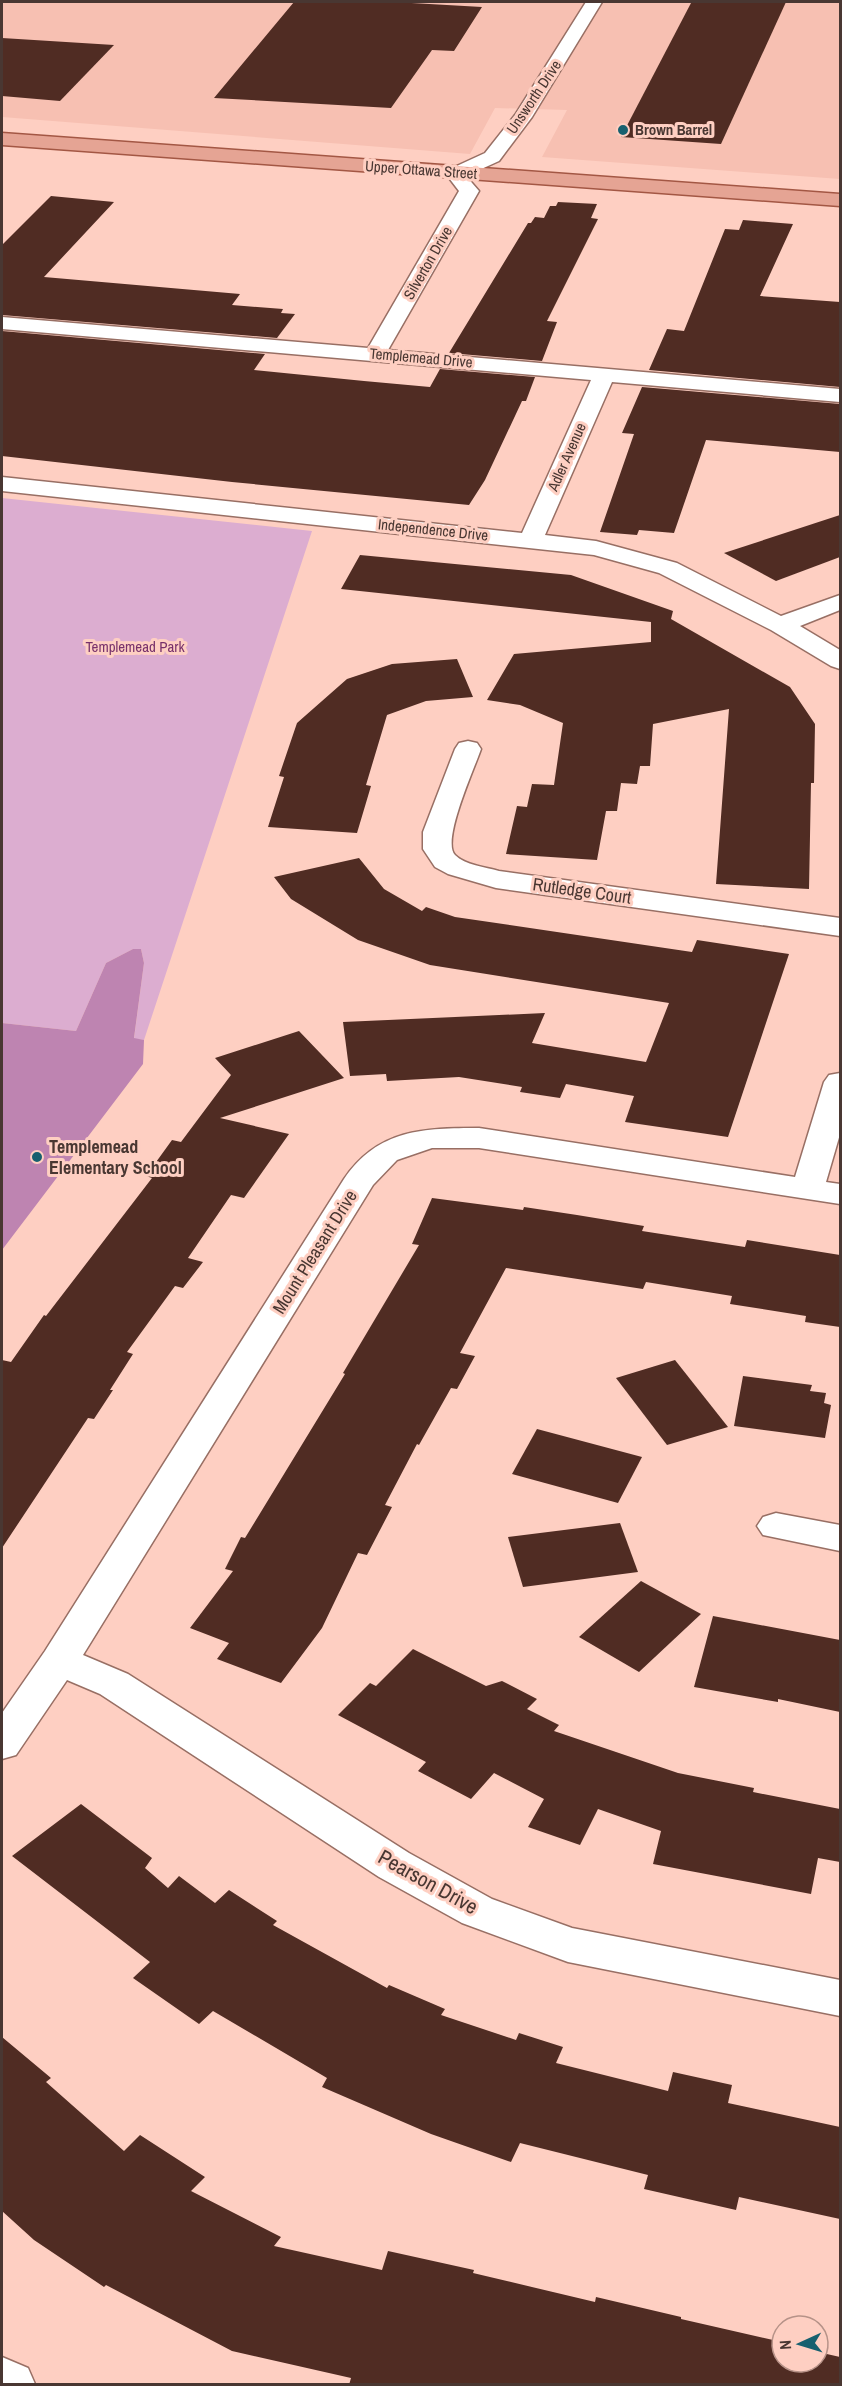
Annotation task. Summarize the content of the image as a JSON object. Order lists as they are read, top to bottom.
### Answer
{
  "streets": {
    "main road": ["Upper Ottawa Street"],
    "street": [
      "Unsworth Drive",
      "Silverton Drive",
      "Templemead Drive",
      "Adler Avenue",
      "Independence Drive",
      "Rutledge Court",
      "Mount Pleasant Drive",
      "Pearson Drive"
    ]
  },
  "crossings": [
    ["Unsworth Drive", "Upper Ottawa Street"],
    ["Unsworth Drive", "Silverton Drive"],
    ["Upper Ottawa Street", "Silverton Drive"],
    ["Silverton Drive", "Templemead Drive"],
    ["Templemead Drive", "Adler Avenue"],
    ["Adler Avenue", "Independence Drive"],
    ["Mount Pleasant Drive", "Pearson Drive"]
  ],
  "parks": ["Templemead Park"],
  "places": ["Brown Barrel", "Templemead Elementary School"],
  "north": "left"
}
